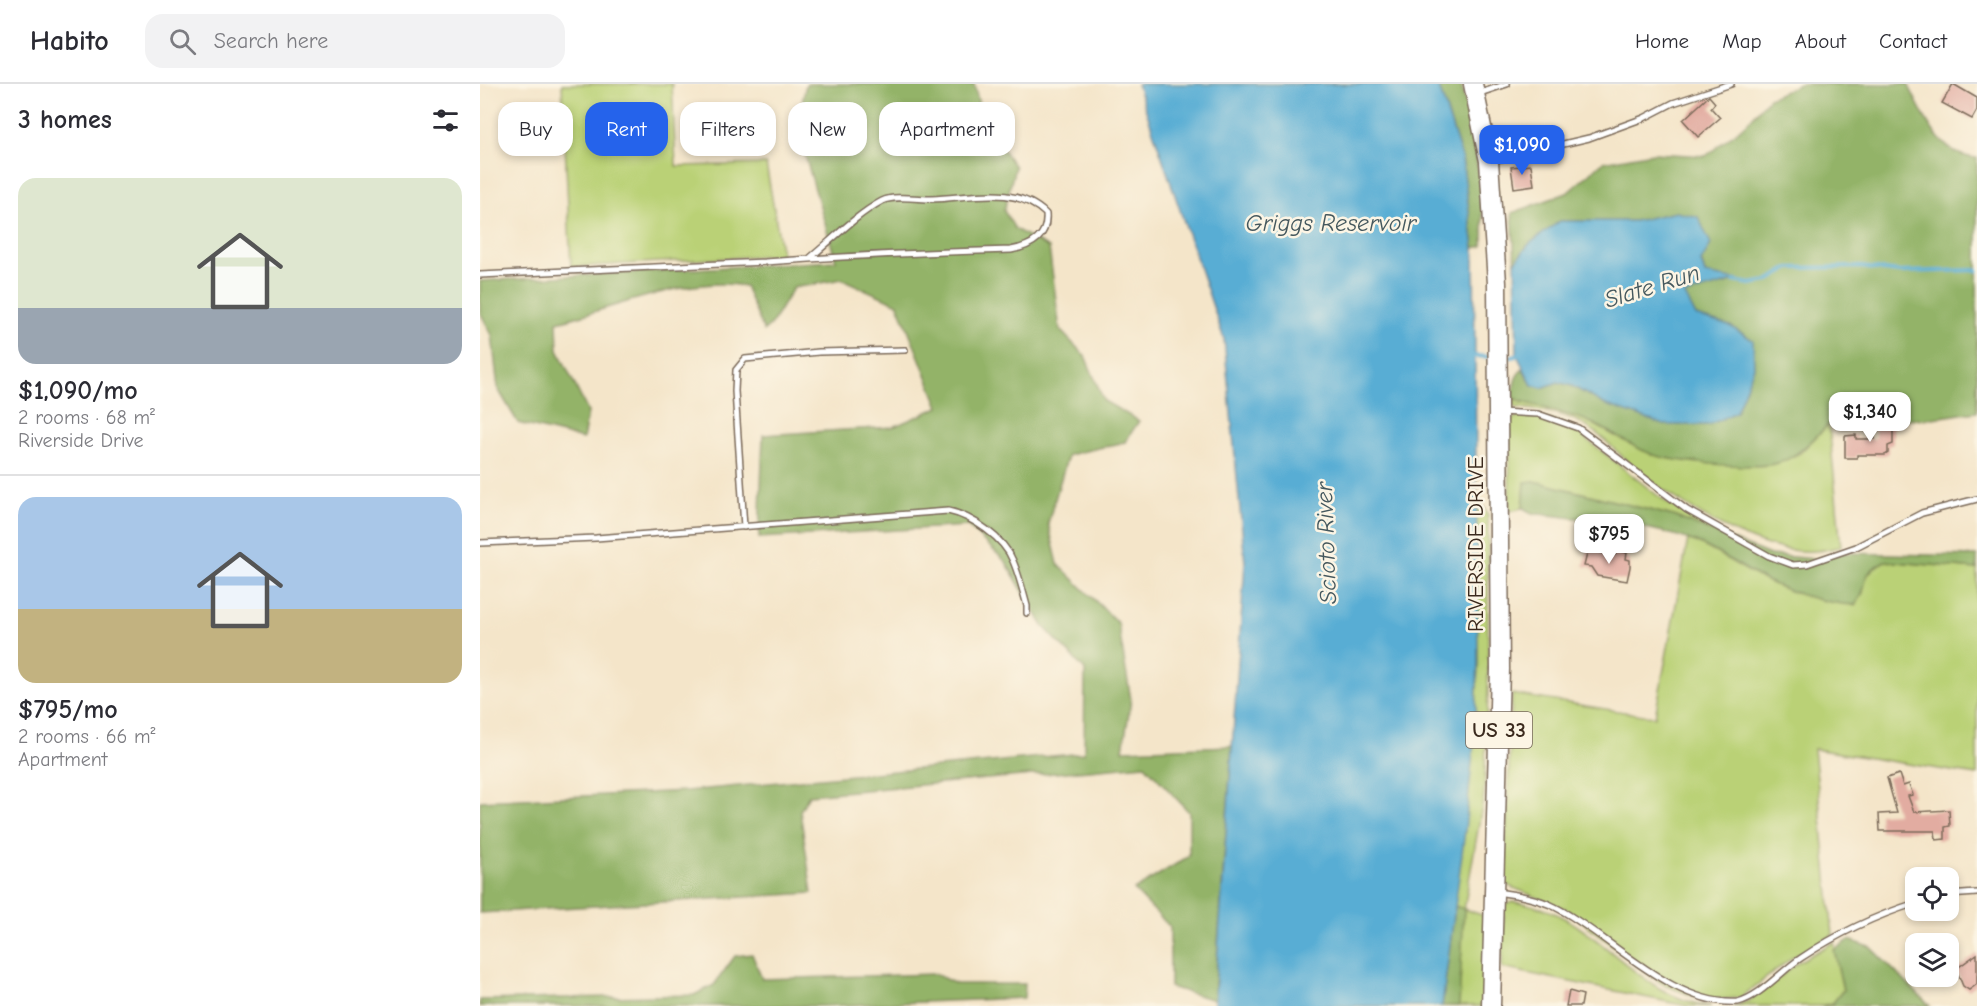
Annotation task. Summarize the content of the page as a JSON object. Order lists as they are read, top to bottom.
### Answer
{
  "streets": {
    "main road": ["RIVERSIDE DRIVE", "US 33"]
  },
  "water": ["Griggs Reservoir", "Slate Run", "Scioto River"],
  "page": {
    "header": "Habito",
    "search": "Search here",
    "nav": [
      "Home",
      "Map",
      "About",
      "Contact"
    ],
    "heading": "3 homes",
    "chip": [
      "Buy",
      "Rent",
      "Filters",
      "New",
      "Apartment"
    ],
    "price": ["$1,090", "$1,340", "$795"],
    "list": [
      {
        "name": "$1,090/mo",
        "note": "2 rooms · 68 m² · Riverside Drive"
      },
      {
        "name": "$795/mo",
        "note": "2 rooms · 66 m² · Apartment"
      }
    ]
  }
}
